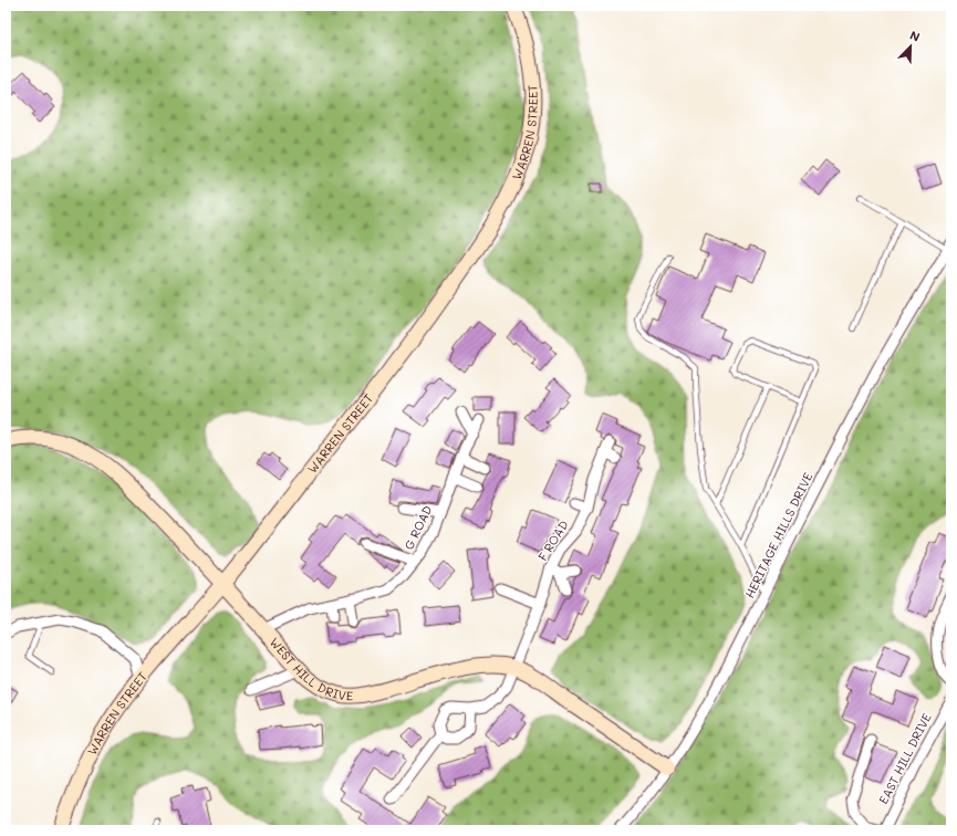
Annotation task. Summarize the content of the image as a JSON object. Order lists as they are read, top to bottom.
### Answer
{
  "streets": {
    "street": [
      "WARREN STREET",
      "G ROAD",
      "HERITAGE HILLS DRIVE",
      "F ROAD",
      "WEST HILL DRIVE",
      "EAST HILL DRIVE"
    ]
  },
  "crossings": [
    ["WARREN STREET", "WEST HILL DRIVE"],
    ["G ROAD", "WEST HILL DRIVE"],
    ["HERITAGE HILLS DRIVE", "WEST HILL DRIVE"],
    ["F ROAD", "WEST HILL DRIVE"]
  ],
  "north": "top right"
}
